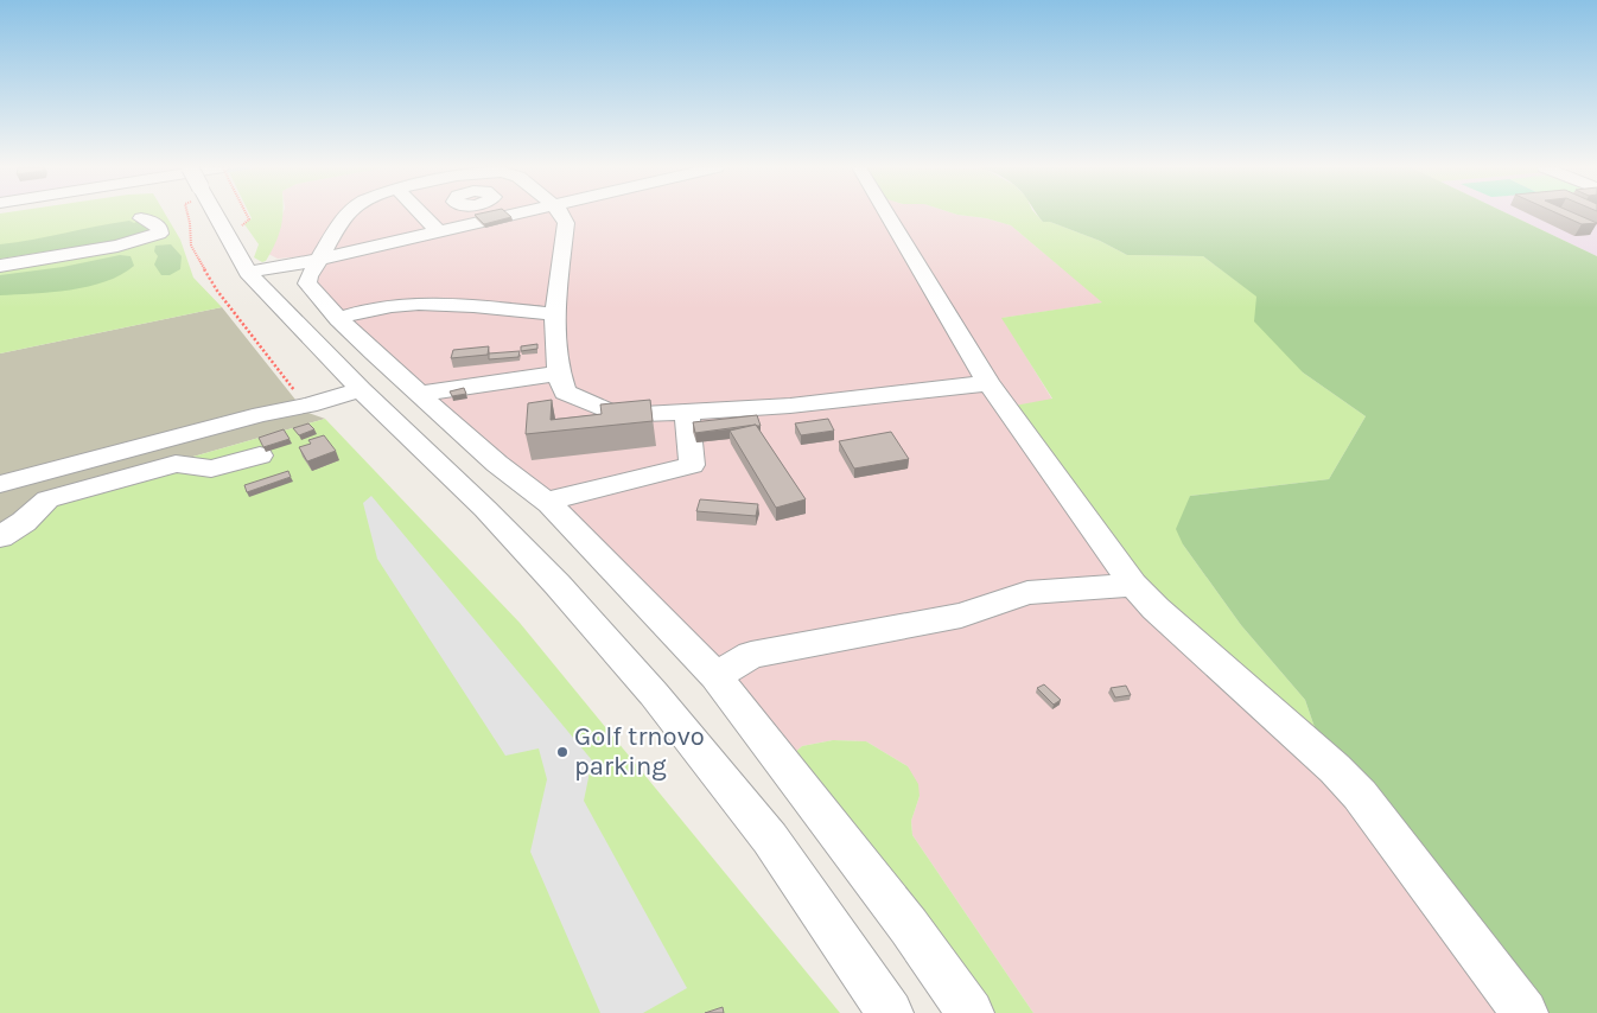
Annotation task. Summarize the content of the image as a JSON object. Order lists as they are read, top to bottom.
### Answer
{
  "places": ["Golf trnovo parking"]
}
